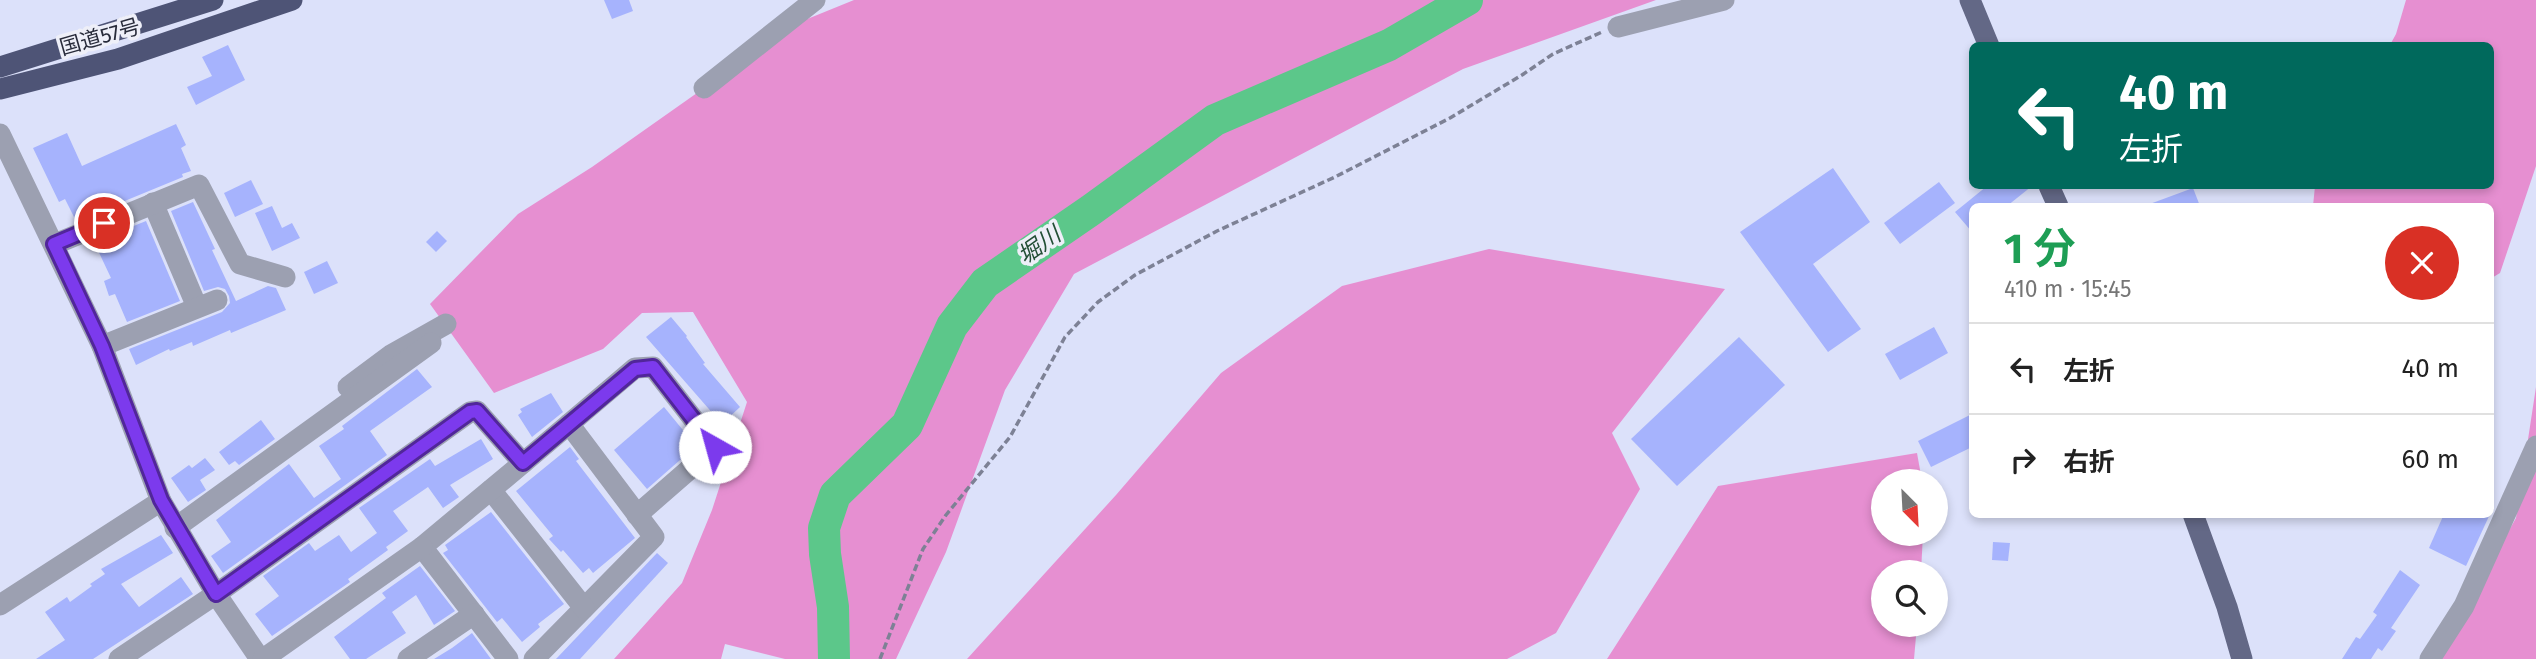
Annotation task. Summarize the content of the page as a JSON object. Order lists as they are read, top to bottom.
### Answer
{
  "streets": {
    "highway": ["国道57号"]
  },
  "water": ["堀川"],
  "north": "bottom right",
  "page": {
    "turn": ["40 m", "左折"],
    "heading": ["1 分", "410 m · 15:45"],
    "list": [
      {
        "name": "左折",
        "value": "40 m"
      },
      {
        "name": "右折",
        "value": "60 m"
      }
    ]
  }
}
